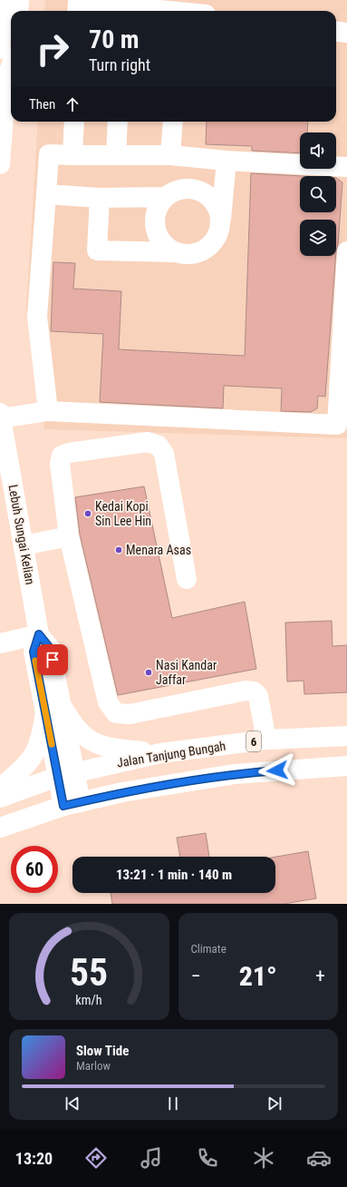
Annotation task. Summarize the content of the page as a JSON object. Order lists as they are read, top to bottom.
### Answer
{
  "streets": {
    "main road": ["Lebuh Sungai Kelian", "6", "Jalan Tanjung Bungah"]
  },
  "crossings": [
    ["Lebuh Sungai Kelian", "Jalan Tanjung Bungah"]
  ],
  "places": ["Kedai Kopi Sin Lee Hin", "Menara Asas", "Nasi Kandar Jaffar"],
  "page": {
    "turn": ["70 m", "Turn right"],
    "then": "Then",
    "limit": "60",
    "trip": "13:21 · 1 min · 140 m",
    "tile": "Climate",
    "heat": ["−", "21°", "+"],
    "song": ["Slow Tide", "Marlow"],
    "tabs": "13:20",
    "gauge": ["55", "km/h"]
  }
}
